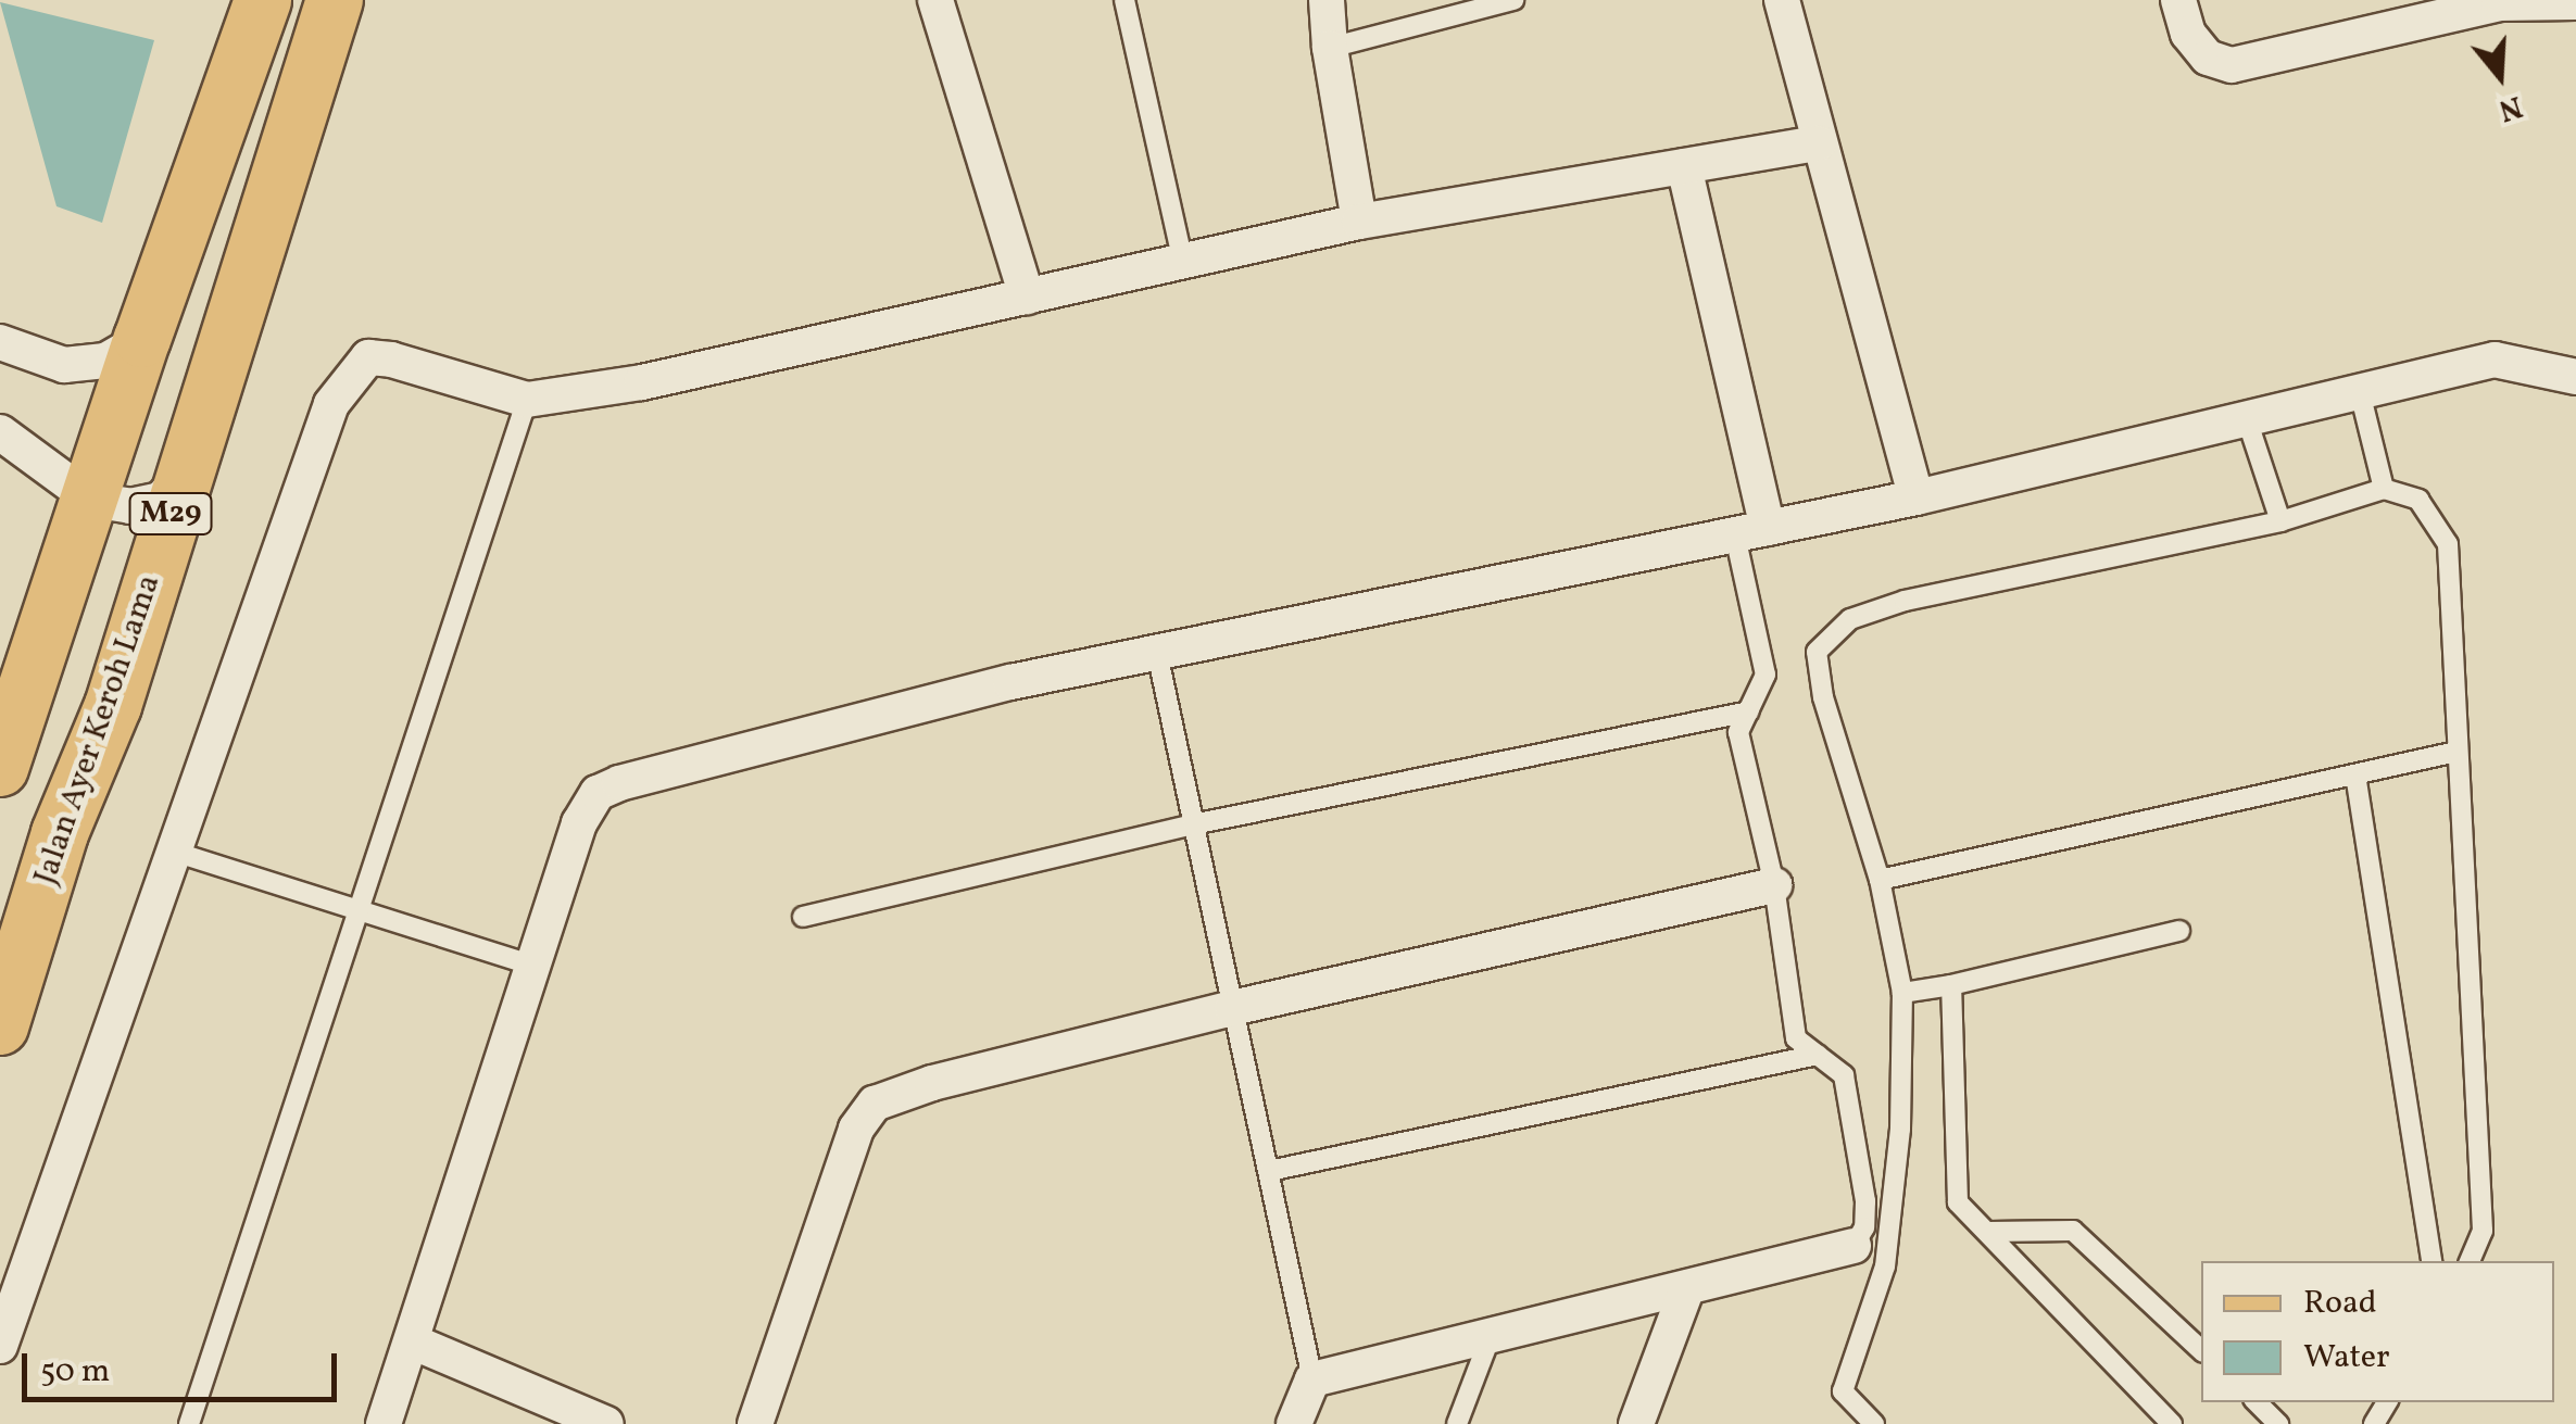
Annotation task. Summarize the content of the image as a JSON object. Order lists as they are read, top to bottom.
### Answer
{
  "streets": {
    "main road": ["M29", "Jalan Ayer Keroh Lama"]
  },
  "legend": ["Road", "Water"],
  "scale_bar": "50 m",
  "north": "bottom"
}
